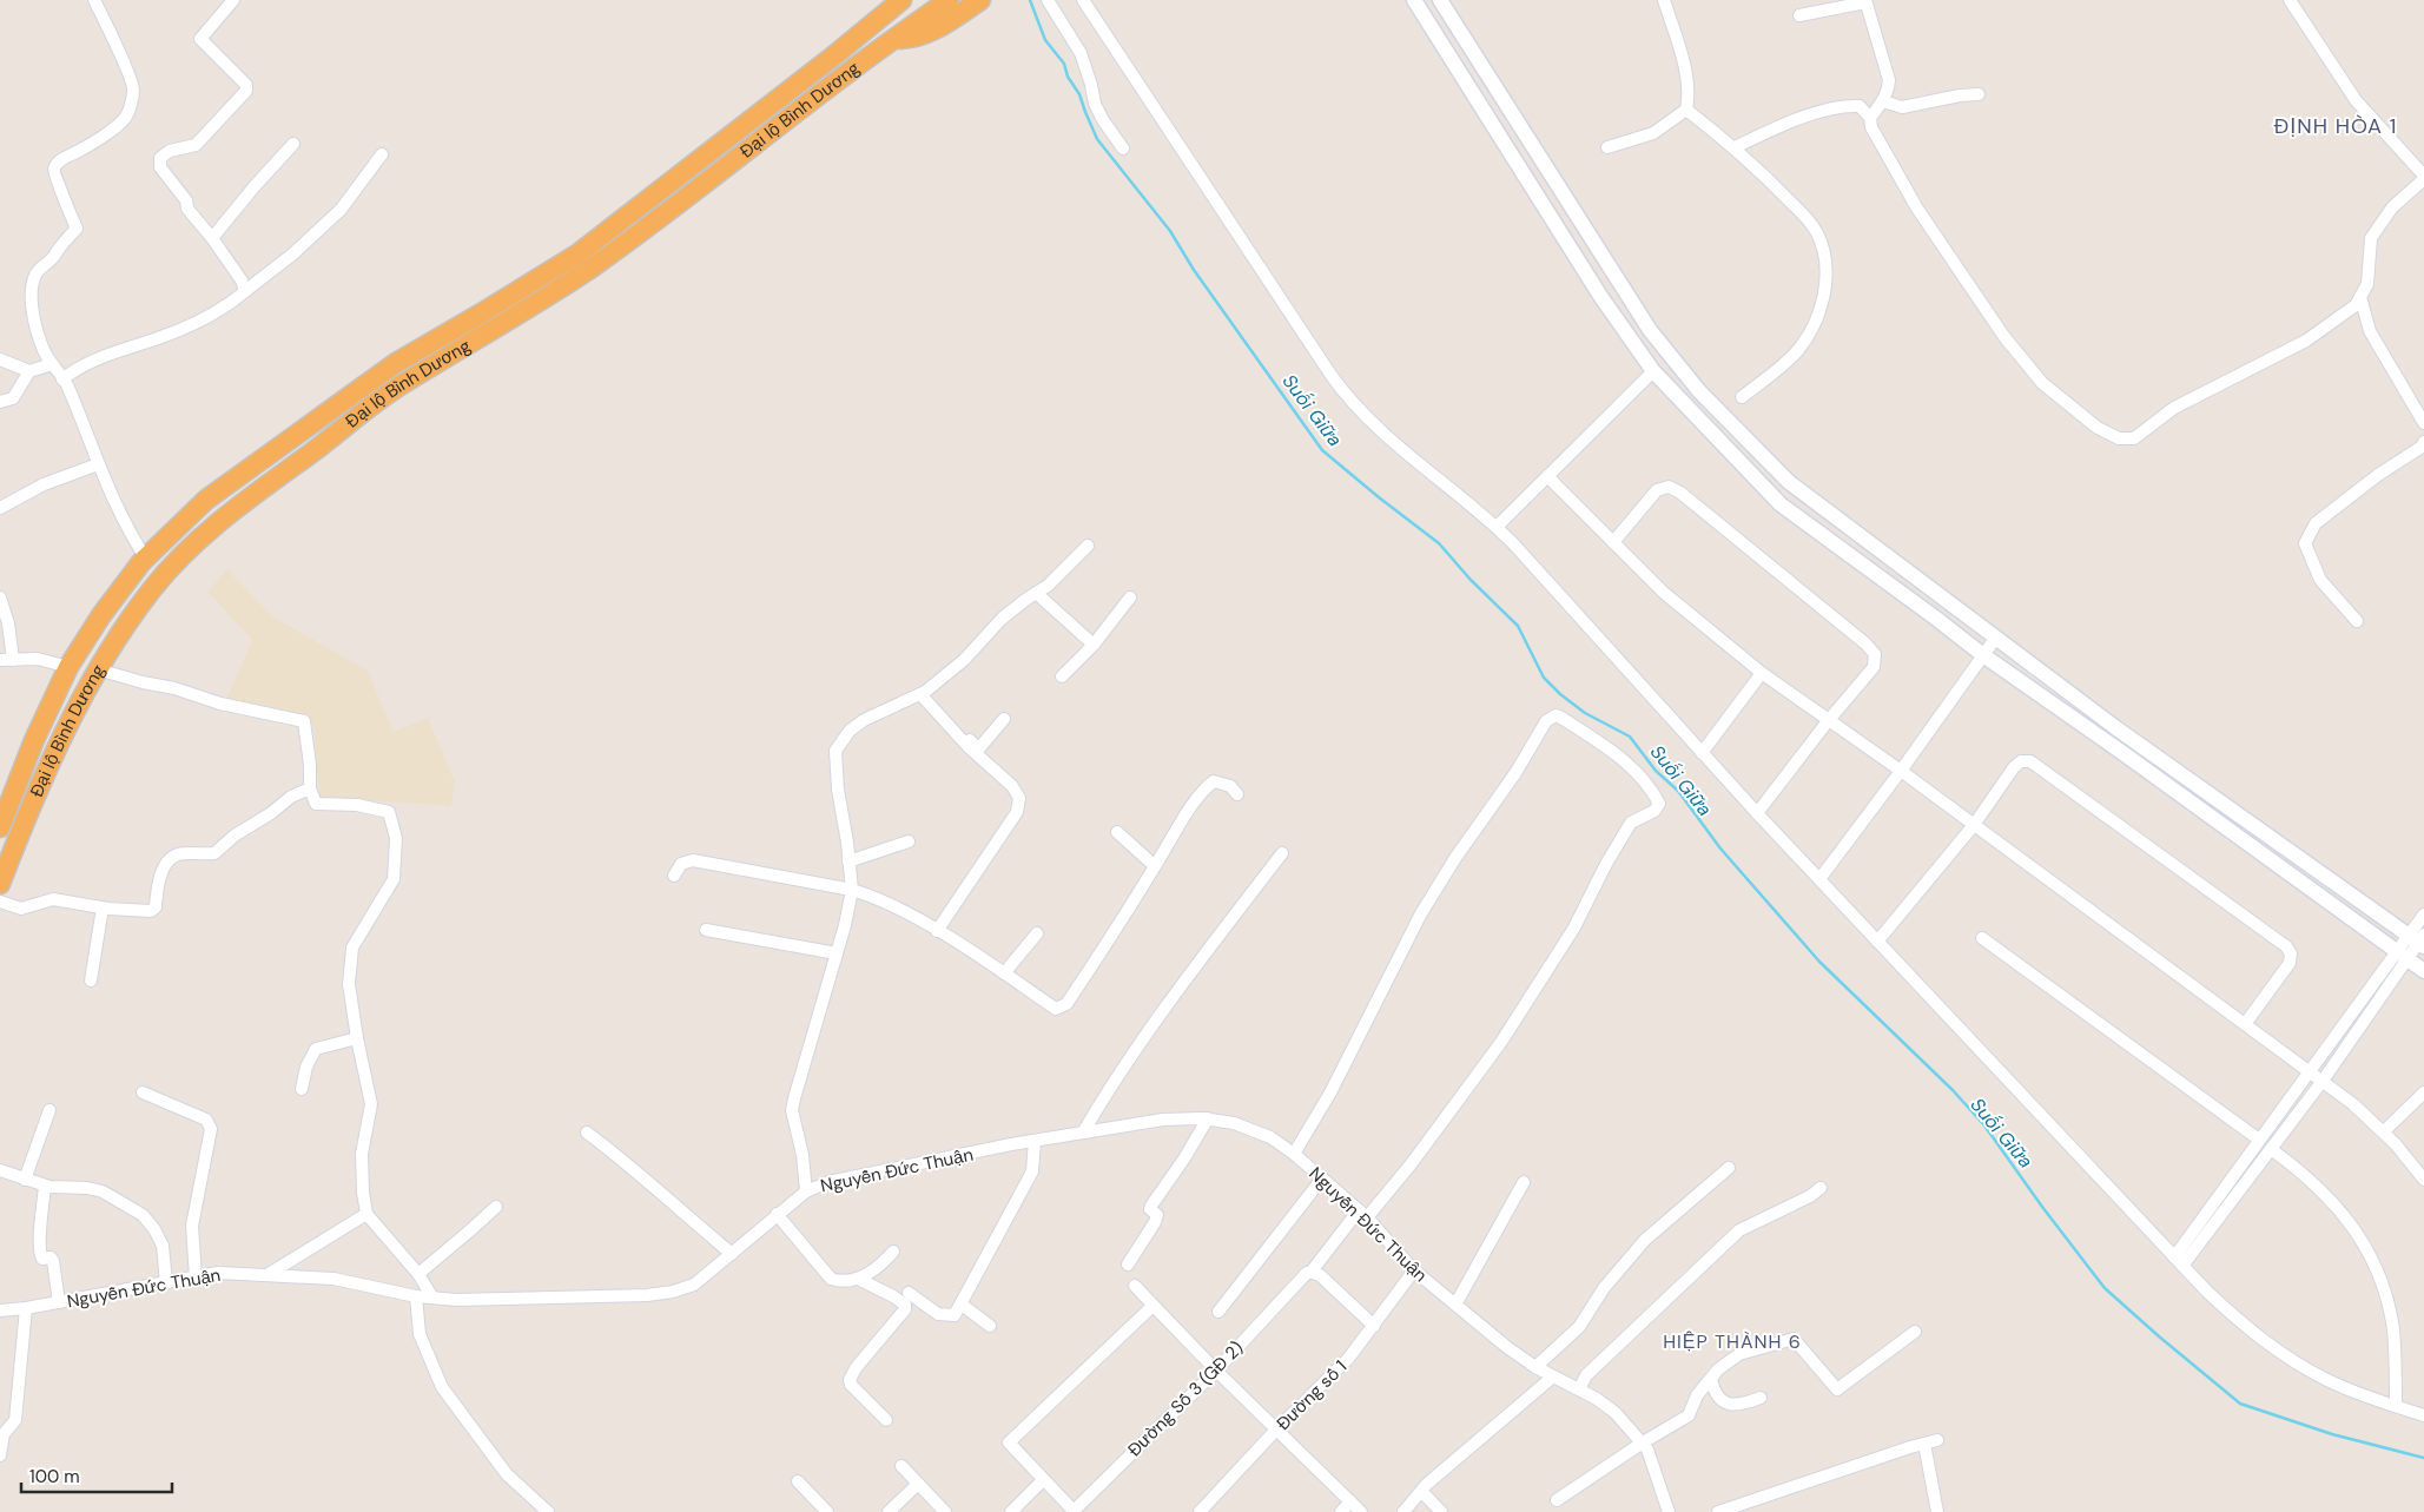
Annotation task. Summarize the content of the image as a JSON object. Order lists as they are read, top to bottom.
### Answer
{
  "streets": {
    "highway": ["Đại lộ Bình Dương"],
    "street": ["Nguyễn Đức Thuận", "Đường số 1", "Đường Số 3 (GĐ 2)"]
  },
  "crossings": [
    ["Nguyễn Đức Thuận", "Đường số 1"],
    ["Nguyễn Đức Thuận", "Đường Số 3 (GĐ 2)"]
  ],
  "districts": ["ĐỊNH HÒA 1", "HIỆP THÀNH 6"],
  "water": ["Suối Giữa"],
  "scale_bar": "100 m"
}
